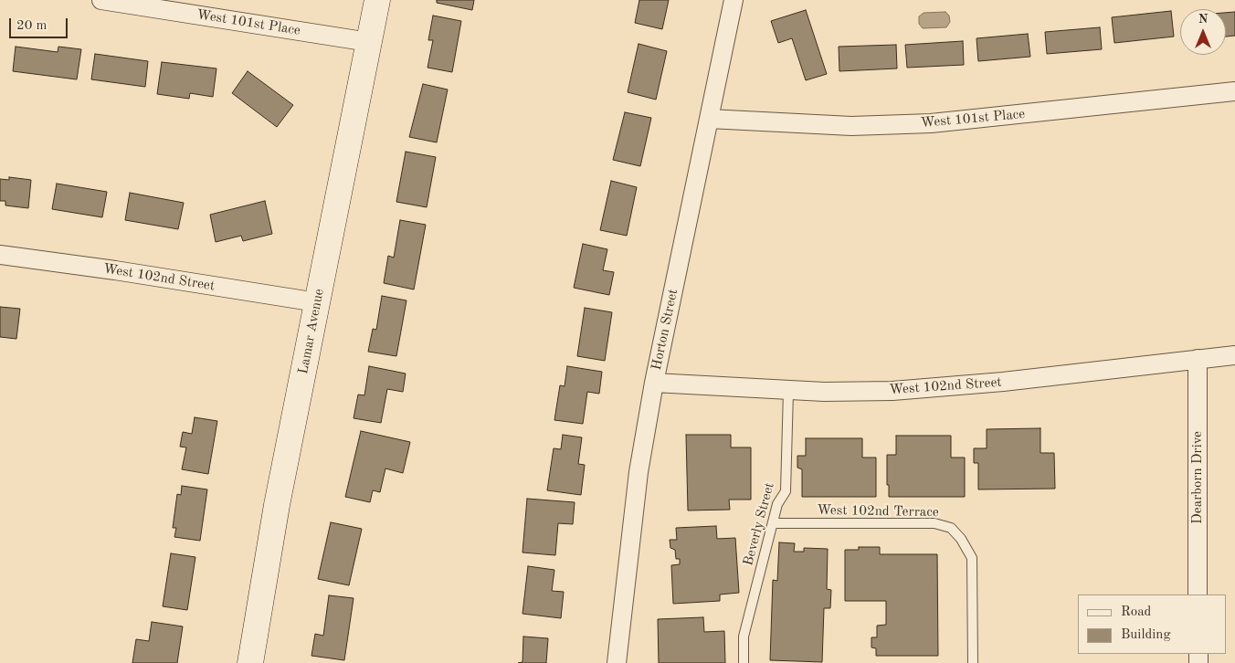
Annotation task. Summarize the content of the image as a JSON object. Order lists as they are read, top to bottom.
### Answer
{
  "streets": {
    "street": [
      "West 101st Place",
      "West 102nd Street",
      "Horton Street",
      "Lamar Avenue",
      "Dearborn Drive"
    ],
    "lane": ["West 102nd Terrace", "Beverly Street"]
  },
  "crossings": [
    ["West 101st Place", "Horton Street"],
    ["West 101st Place", "Lamar Avenue"],
    ["West 102nd Street", "Horton Street"],
    ["West 102nd Street", "Lamar Avenue"],
    ["West 102nd Street", "Dearborn Drive"],
    ["West 102nd Street", "Beverly Street"],
    ["West 102nd Terrace", "Beverly Street"]
  ],
  "legend": ["Road", "Building"],
  "scale_bar": "20 m",
  "north": "top"
}
